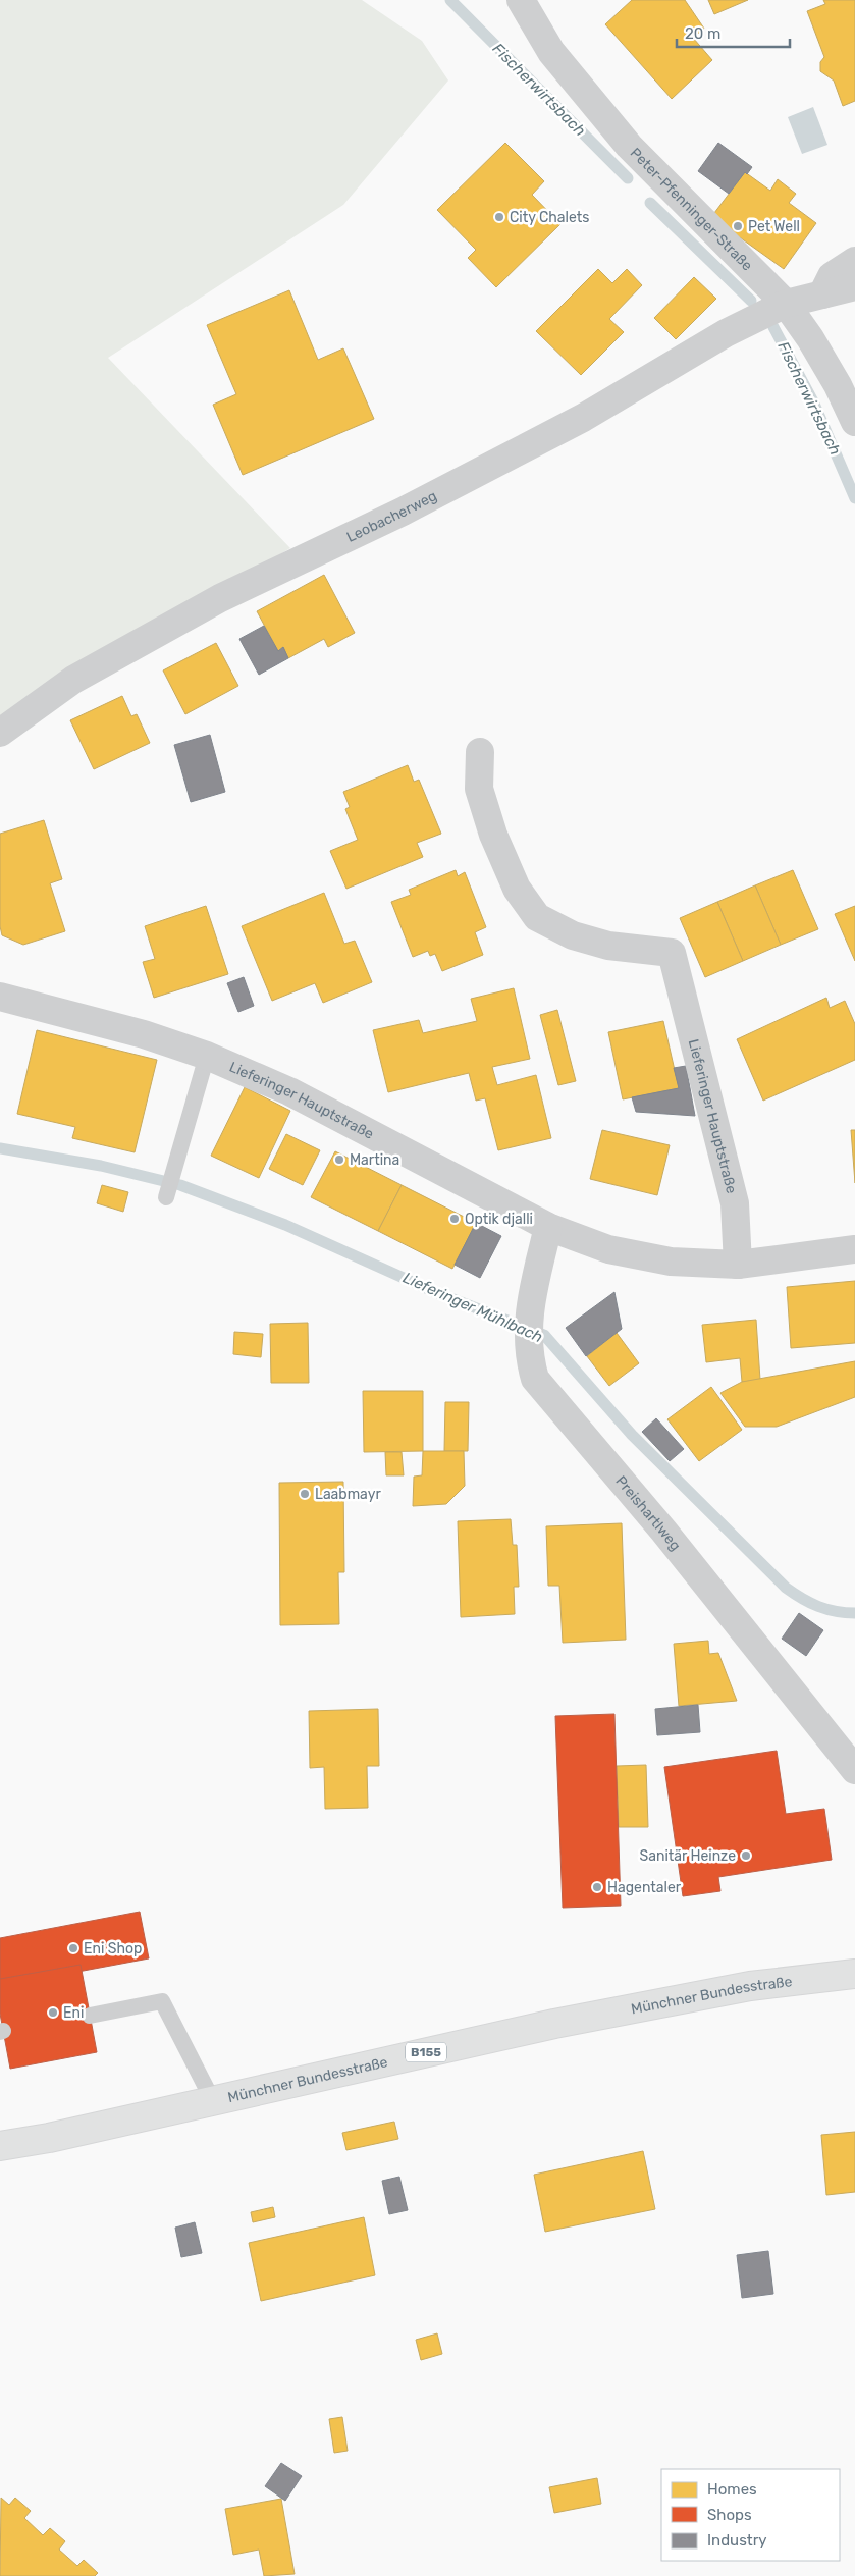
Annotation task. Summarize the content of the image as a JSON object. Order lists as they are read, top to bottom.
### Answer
{
  "streets": {
    "main road": ["Münchner Bundesstraße", "B155"],
    "street": [
      "Peter-Pfenninger-Straße",
      "Leobacherweg",
      "Lieferinger Hauptstraße",
      "Preishartlweg"
    ]
  },
  "crossings": [
    ["Peter-Pfenninger-Straße", "Leobacherweg"],
    ["Lieferinger Hauptstraße", "Preishartlweg"]
  ],
  "water": ["Fischerwirtsbach", "Lieferinger Mühlbach"],
  "places": [
    "City Chalets",
    "Pet Well",
    "Martina",
    "Optik djalli",
    "Laabmayr",
    "Sanitär Heinze",
    "Hagentaler",
    "Eni Shop",
    "Eni"
  ],
  "legend": ["Homes", "Shops", "Industry"],
  "scale_bar": "20 m"
}
